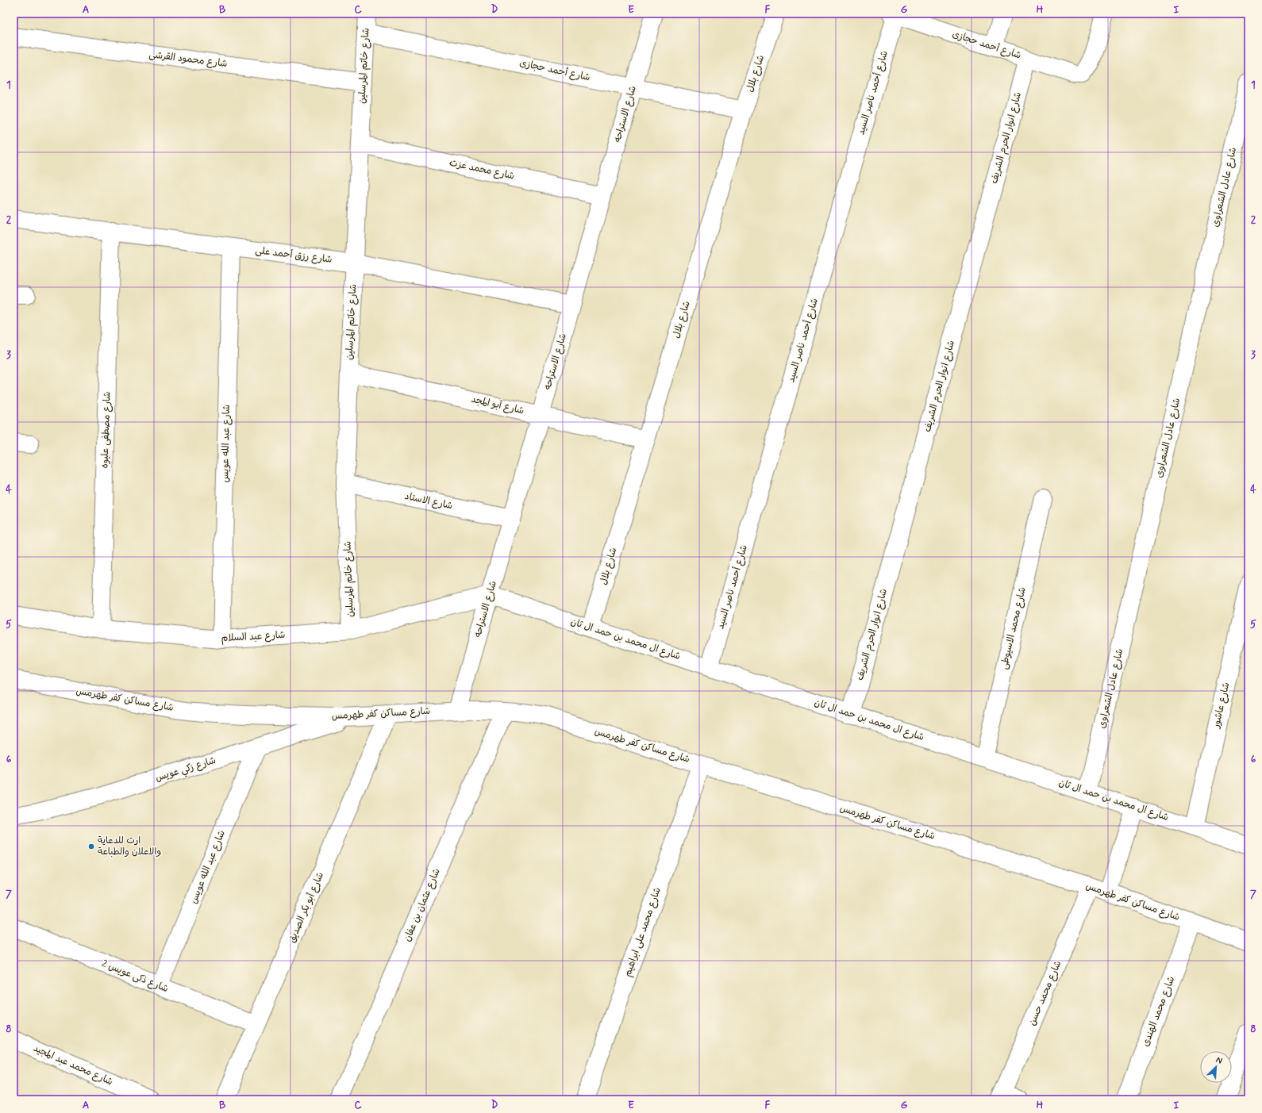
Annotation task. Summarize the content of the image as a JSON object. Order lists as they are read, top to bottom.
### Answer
{
  "streets": {
    "street": [
      "شارع أحمد حجازى",
      "شارع محمود القرشى",
      "شارع خاتم المرسلين",
      "شارع بلال",
      "شارع أحمد ناصر السيد",
      "شارع الاستراحه",
      "شارع انوار الحرم الشريف",
      "شارع محمد عزت",
      "شارع عادل الشعراوى",
      "شارع رزق أحمد على",
      "شارع أبو المجد",
      "شارع مصطفى عليوه",
      "شارع عبد الله عويس",
      "شارع الاستاد",
      "شارع محمد الاسيوطى",
      "شارع عبد السلام",
      "شارع ال محمد بن حمد ال ثان",
      "شارع مساكن كفر طهرمس",
      "شارع عاشور",
      "شارع زكي عويس",
      "شارع عثمان بن عفان",
      "شارع أبو بكر الصديق",
      "شارع محمد على ابراهيم",
      "شارع ذكى عويس 2",
      "شارع محمد حسن",
      "شارع محمد الهندى",
      "شارع محمد عبد المجيد"
    ]
  },
  "crossings": [
    ["شارع أحمد حجازى", "شارع خاتم المرسلين"],
    ["شارع أحمد حجازى", "شارع بلال"],
    ["شارع أحمد حجازى", "شارع أحمد ناصر السيد"],
    ["شارع أحمد حجازى", "شارع الاستراحه"],
    ["شارع أحمد حجازى", "شارع انوار الحرم الشريف"],
    ["شارع محمود القرشى", "شارع خاتم المرسلين"],
    ["شارع خاتم المرسلين", "شارع محمد عزت"],
    ["شارع خاتم المرسلين", "شارع رزق أحمد على"],
    ["شارع خاتم المرسلين", "شارع أبو المجد"],
    ["شارع خاتم المرسلين", "شارع الاستاد"],
    ["شارع خاتم المرسلين", "شارع عبد السلام"],
    ["شارع بلال", "شارع أبو المجد"],
    ["شارع بلال", "شارع ال محمد بن حمد ال ثان"],
    ["شارع أحمد ناصر السيد", "شارع ال محمد بن حمد ال ثان"],
    ["شارع الاستراحه", "شارع محمد عزت"],
    ["شارع الاستراحه", "شارع رزق أحمد على"],
    ["شارع الاستراحه", "شارع أبو المجد"],
    ["شارع الاستراحه", "شارع الاستاد"],
    ["شارع الاستراحه", "شارع عبد السلام"],
    ["شارع الاستراحه", "شارع ال محمد بن حمد ال ثان"],
    ["شارع الاستراحه", "شارع مساكن كفر طهرمس"],
    ["شارع انوار الحرم الشريف", "شارع ال محمد بن حمد ال ثان"],
    ["شارع عادل الشعراوى", "شارع ال محمد بن حمد ال ثان"],
    ["شارع رزق أحمد على", "شارع مصطفى عليوه"],
    ["شارع رزق أحمد على", "شارع عبد الله عويس"],
    ["شارع مصطفى عليوه", "شارع عبد السلام"],
    ["شارع عبد الله عويس", "شارع عبد السلام"],
    ["شارع عبد الله عويس", "شارع زكي عويس"],
    ["شارع عبد الله عويس", "شارع ذكى عويس 2"],
    ["شارع محمد الاسيوطى", "شارع ال محمد بن حمد ال ثان"],
    ["شارع عبد السلام", "شارع ال محمد بن حمد ال ثان"],
    ["شارع ال محمد بن حمد ال ثان", "شارع عاشور"],
    ["شارع مساكن كفر طهرمس", "شارع زكي عويس"],
    ["شارع مساكن كفر طهرمس", "شارع عثمان بن عفان"],
    ["شارع مساكن كفر طهرمس", "شارع أبو بكر الصديق"],
    ["شارع مساكن كفر طهرمس", "شارع محمد على ابراهيم"],
    ["شارع مساكن كفر طهرمس", "شارع محمد حسن"],
    ["شارع مساكن كفر طهرمس", "شارع محمد الهندى"],
    ["شارع أبو بكر الصديق", "شارع ذكى عويس 2"]
  ],
  "places": ["ارت للدعاية والاعلان والطباعة"],
  "north": "top right",
  "grid": {
    "columns": [
      "A",
      "B",
      "C",
      "D",
      "E",
      "F",
      "G",
      "H",
      "I"
    ],
    "rows": [
      "1",
      "2",
      "3",
      "4",
      "5",
      "6",
      "7",
      "8"
    ]
  }
}
